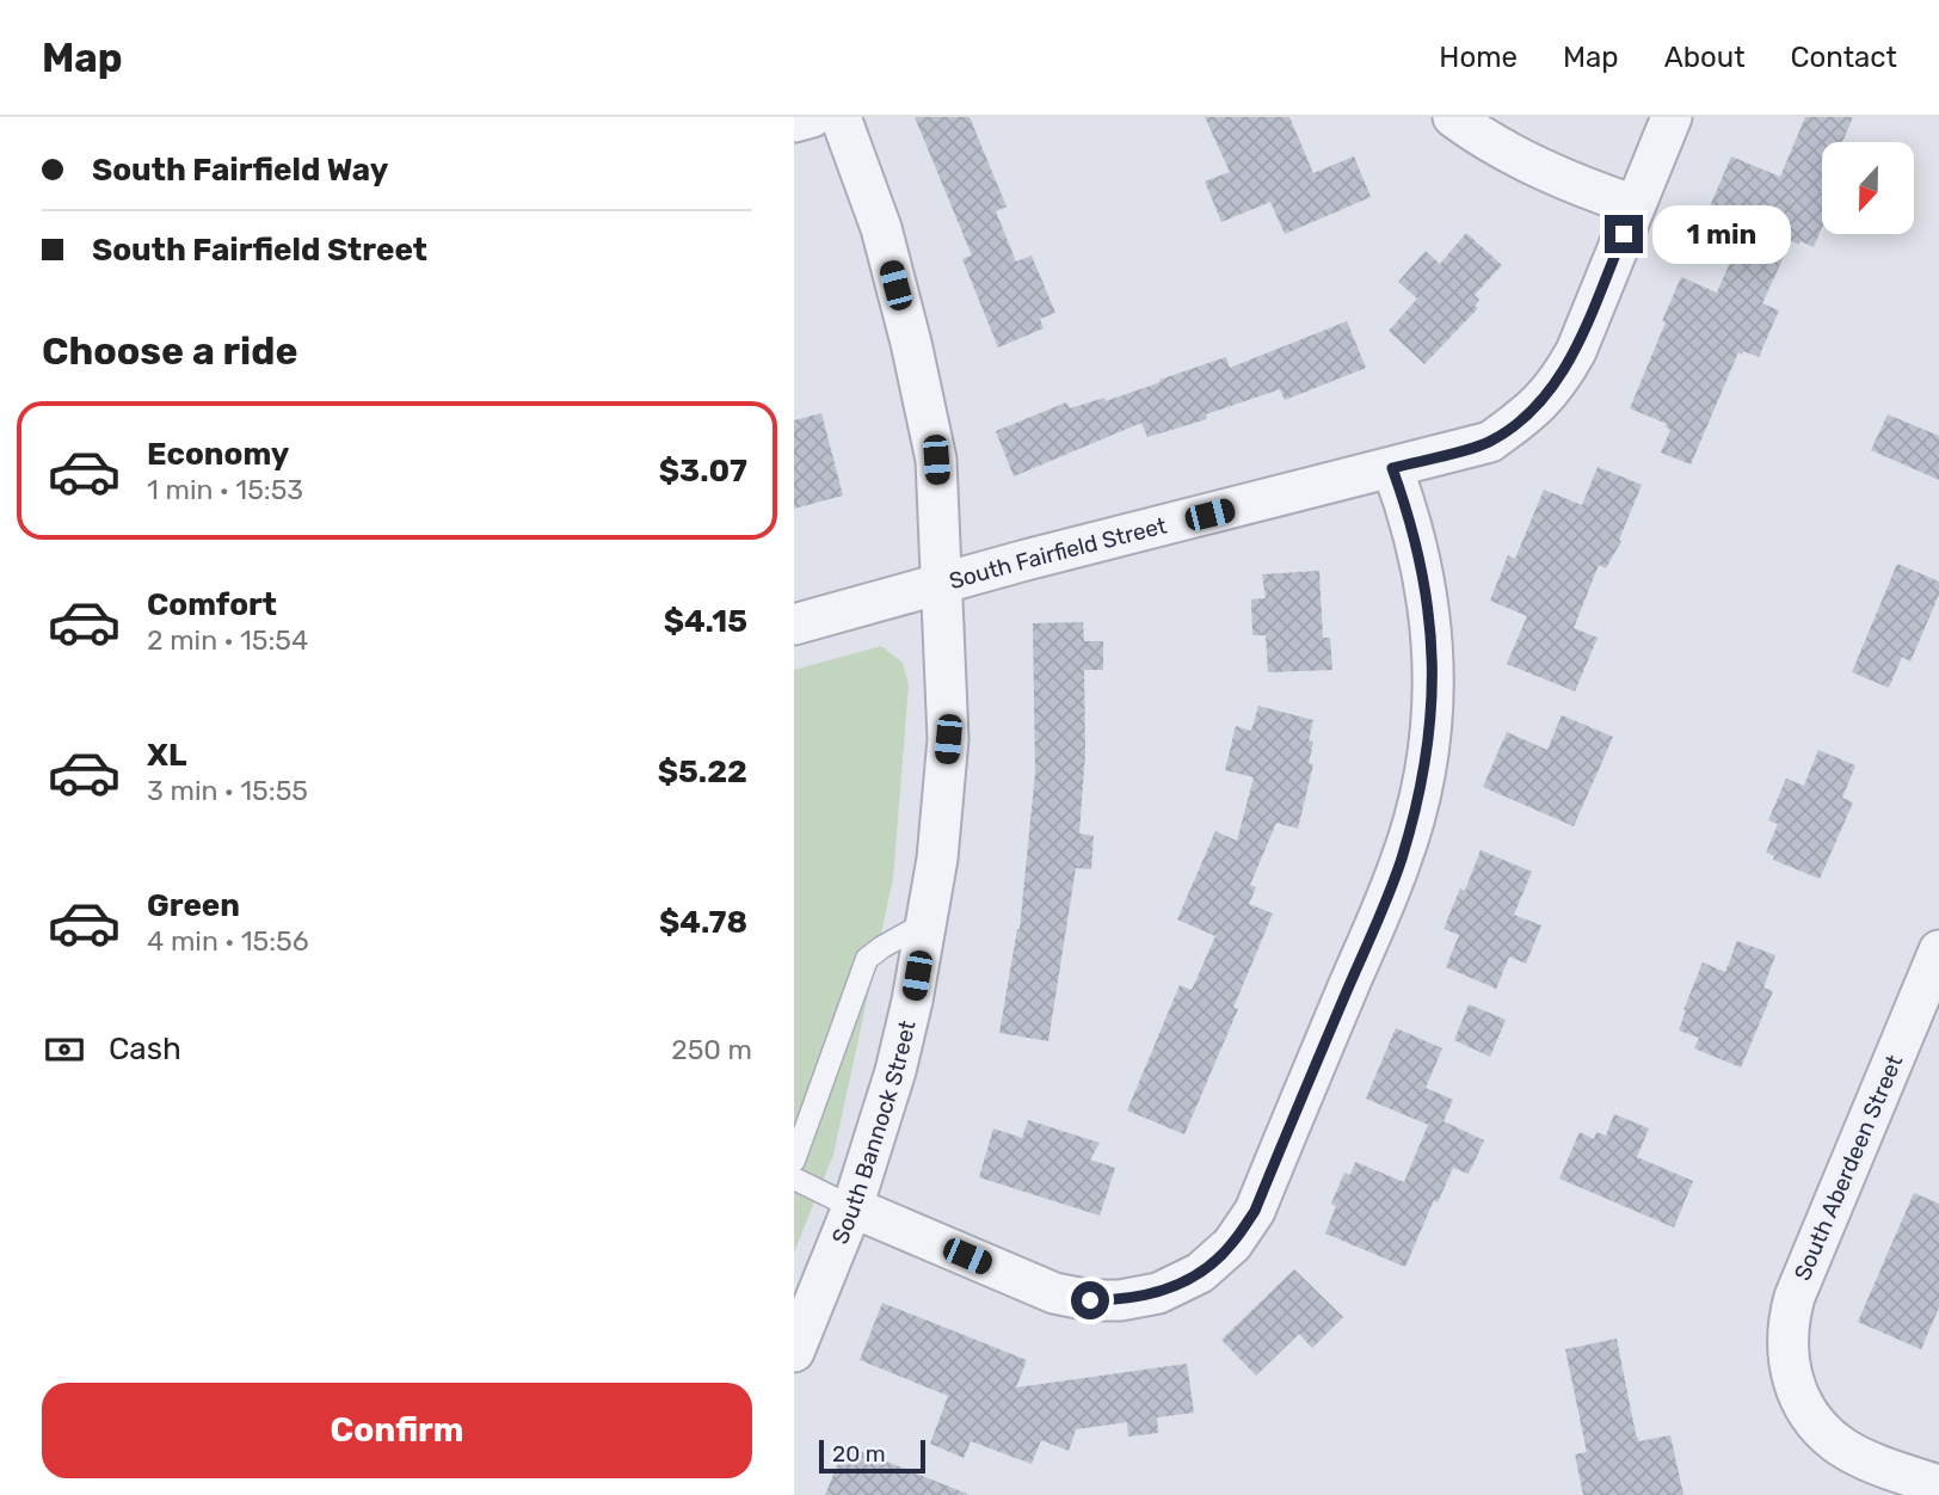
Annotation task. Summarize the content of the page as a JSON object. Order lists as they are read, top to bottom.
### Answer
{
  "streets": {
    "street": ["South Fairfield Street", "South Bannock Street", "South Aberdeen Street"]
  },
  "crossings": [
    ["South Fairfield Street", "South Bannock Street"]
  ],
  "scale_bar": "20 m",
  "north": "bottom",
  "page": {
    "header": "Map",
    "nav": [
      "Home",
      "Map",
      "About",
      "Contact"
    ],
    "banner": ["South Fairfield Way", "South Fairfield Street"],
    "bubble": "1 min",
    "heading": "Choose a ride",
    "list": [
      {
        "name": "Economy",
        "note": "1 min · 15:53",
        "value": "$3.07"
      },
      {
        "name": "Comfort",
        "note": "2 min · 15:54",
        "value": "$4.15"
      },
      {
        "name": "XL",
        "note": "3 min · 15:55",
        "value": "$5.22"
      },
      {
        "name": "Green",
        "note": "4 min · 15:56",
        "value": "$4.78"
      }
    ],
    "pay": ["Cash", "250 m"],
    "buttons": "Confirm",
    "scale": "20 m"
  }
}
